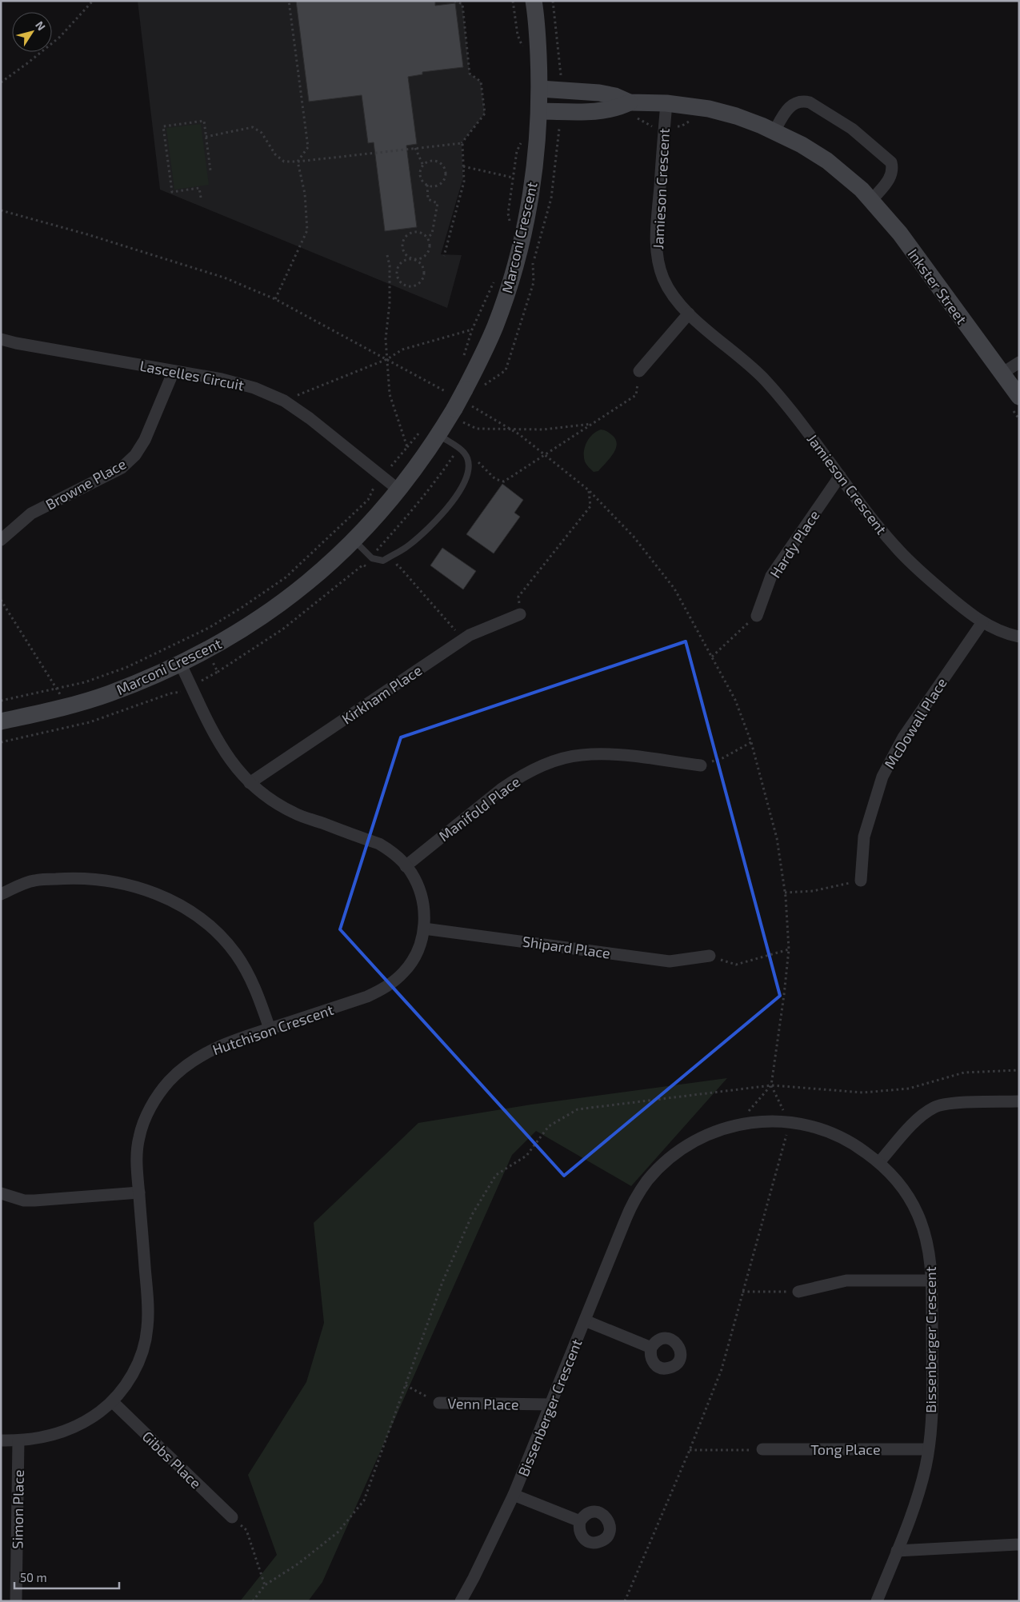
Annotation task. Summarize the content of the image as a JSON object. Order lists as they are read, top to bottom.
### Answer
{
  "streets": {
    "street": [
      "Jamieson Crescent",
      "Marconi Crescent",
      "Inkster Street",
      "Lascelles Circuit",
      "Browne Place",
      "Hardy Place",
      "Kirkham Place",
      "McDowall Place",
      "Manifold Place",
      "Shipard Place",
      "Hutchison Crescent",
      "Bissenberger Crescent",
      "Venn Place",
      "Tong Place",
      "Gibbs Place",
      "Simon Place"
    ]
  },
  "crossings": [
    ["Jamieson Crescent", "Inkster Street"],
    ["Jamieson Crescent", "Hardy Place"],
    ["Jamieson Crescent", "McDowall Place"],
    ["Marconi Crescent", "Inkster Street"],
    ["Marconi Crescent", "Lascelles Circuit"],
    ["Marconi Crescent", "Hutchison Crescent"],
    ["Lascelles Circuit", "Browne Place"],
    ["Kirkham Place", "Hutchison Crescent"],
    ["Manifold Place", "Hutchison Crescent"],
    ["Shipard Place", "Hutchison Crescent"],
    ["Hutchison Crescent", "Gibbs Place"],
    ["Hutchison Crescent", "Simon Place"],
    ["Bissenberger Crescent", "Venn Place"],
    ["Bissenberger Crescent", "Tong Place"]
  ],
  "scale_bar": "50 m",
  "north": "top right"
}
